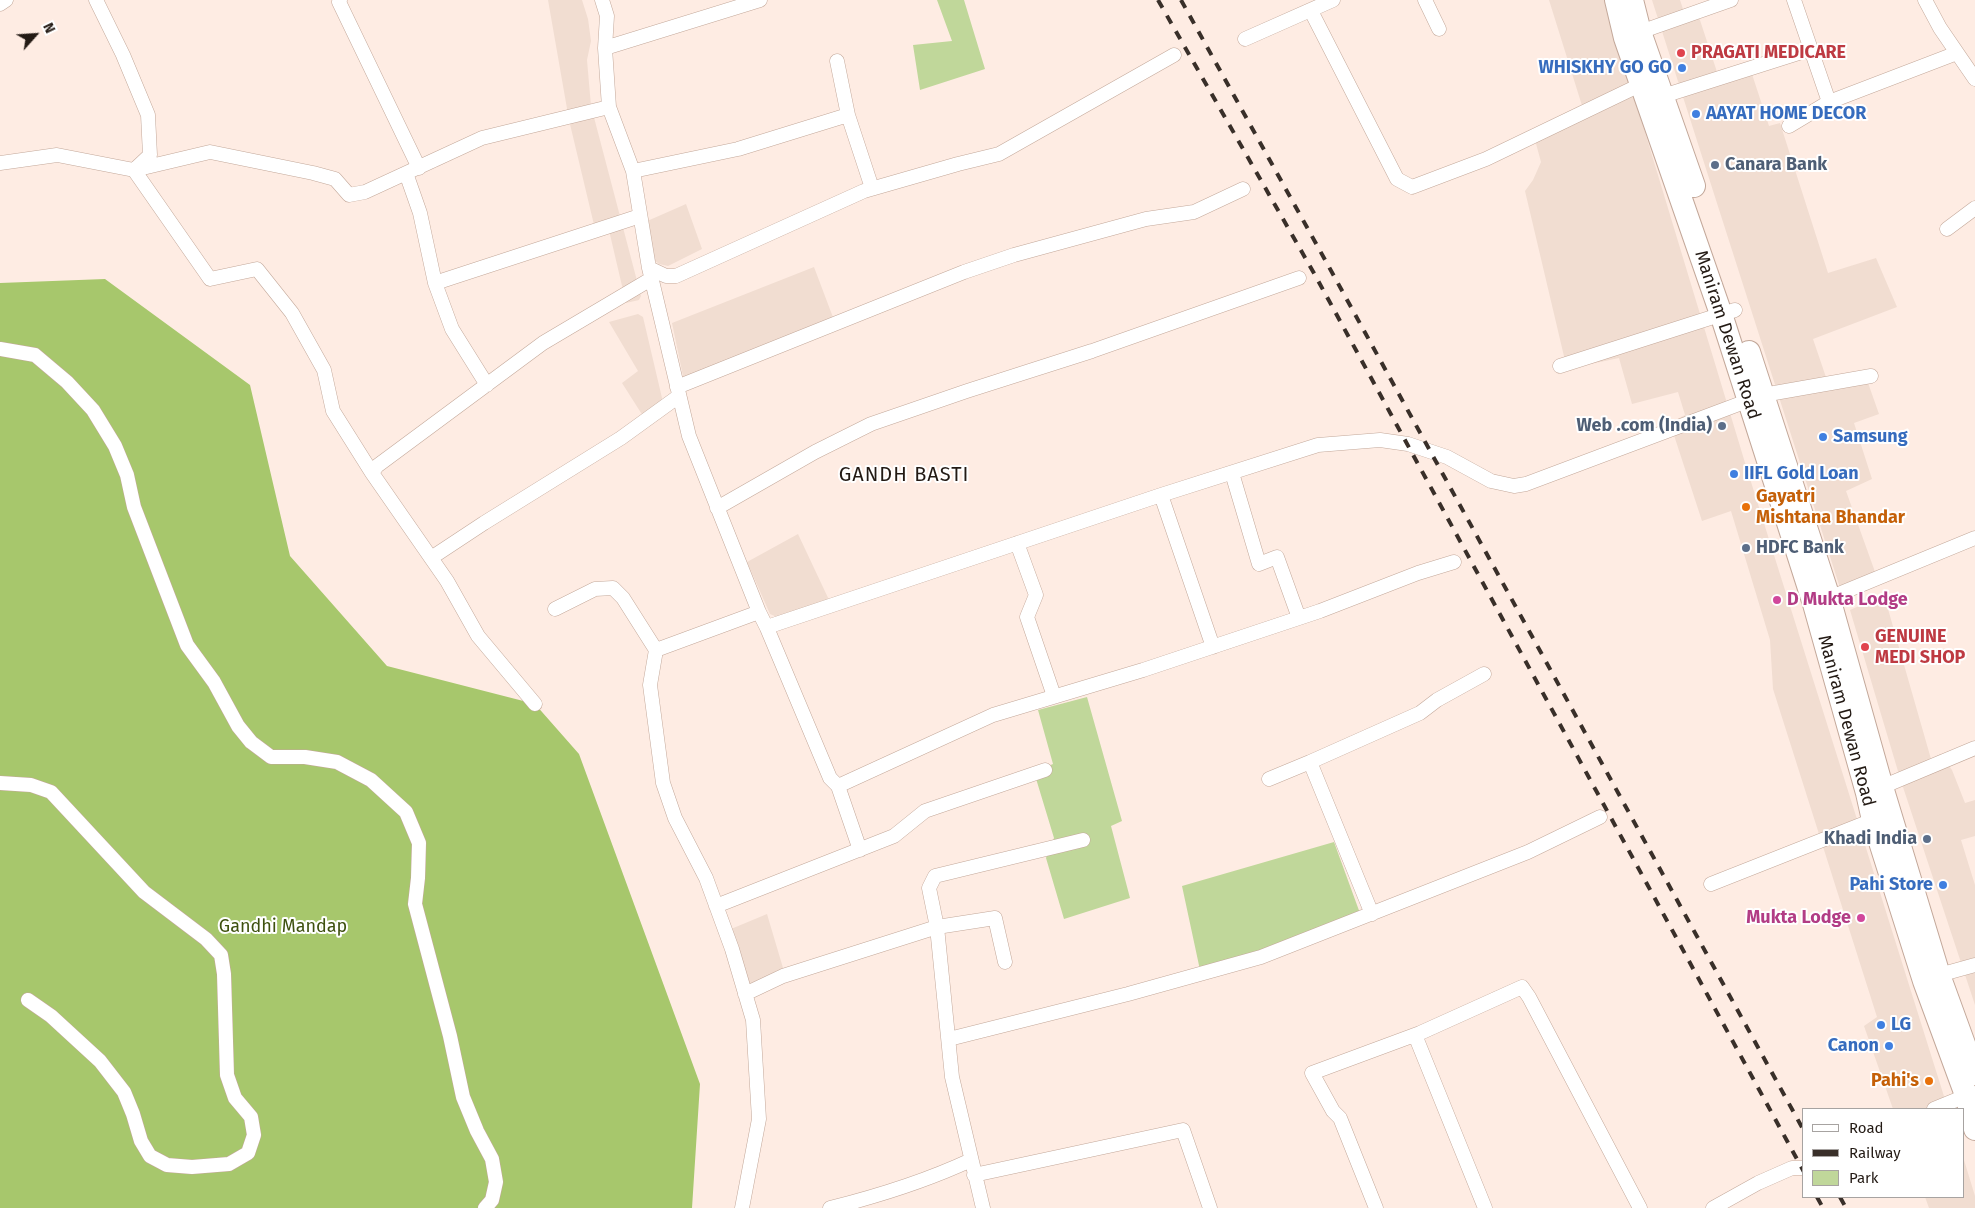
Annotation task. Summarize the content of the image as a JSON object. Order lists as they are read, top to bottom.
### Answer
{
  "streets": {
    "main road": ["Maniram Dewan Road"]
  },
  "districts": ["GANDH BASTI"],
  "parks": ["Gandhi Mandap"],
  "places": [
    "PRAGATI MEDICARE",
    "WHISKHY GO GO",
    "AAYAT HOME DECOR",
    "Canara Bank",
    "Web .com (India)",
    "Samsung",
    "IIFL Gold Loan",
    "Gayatri Mishtana Bhandar",
    "HDFC Bank",
    "D Mukta Lodge",
    "GENUINE MEDI SHOP",
    "Khadi India",
    "Pahi Store",
    "Mukta Lodge",
    "LG",
    "Canon",
    "Pahi's"
  ],
  "legend": ["Road", "Railway", "Park"],
  "north": "top right"
}
